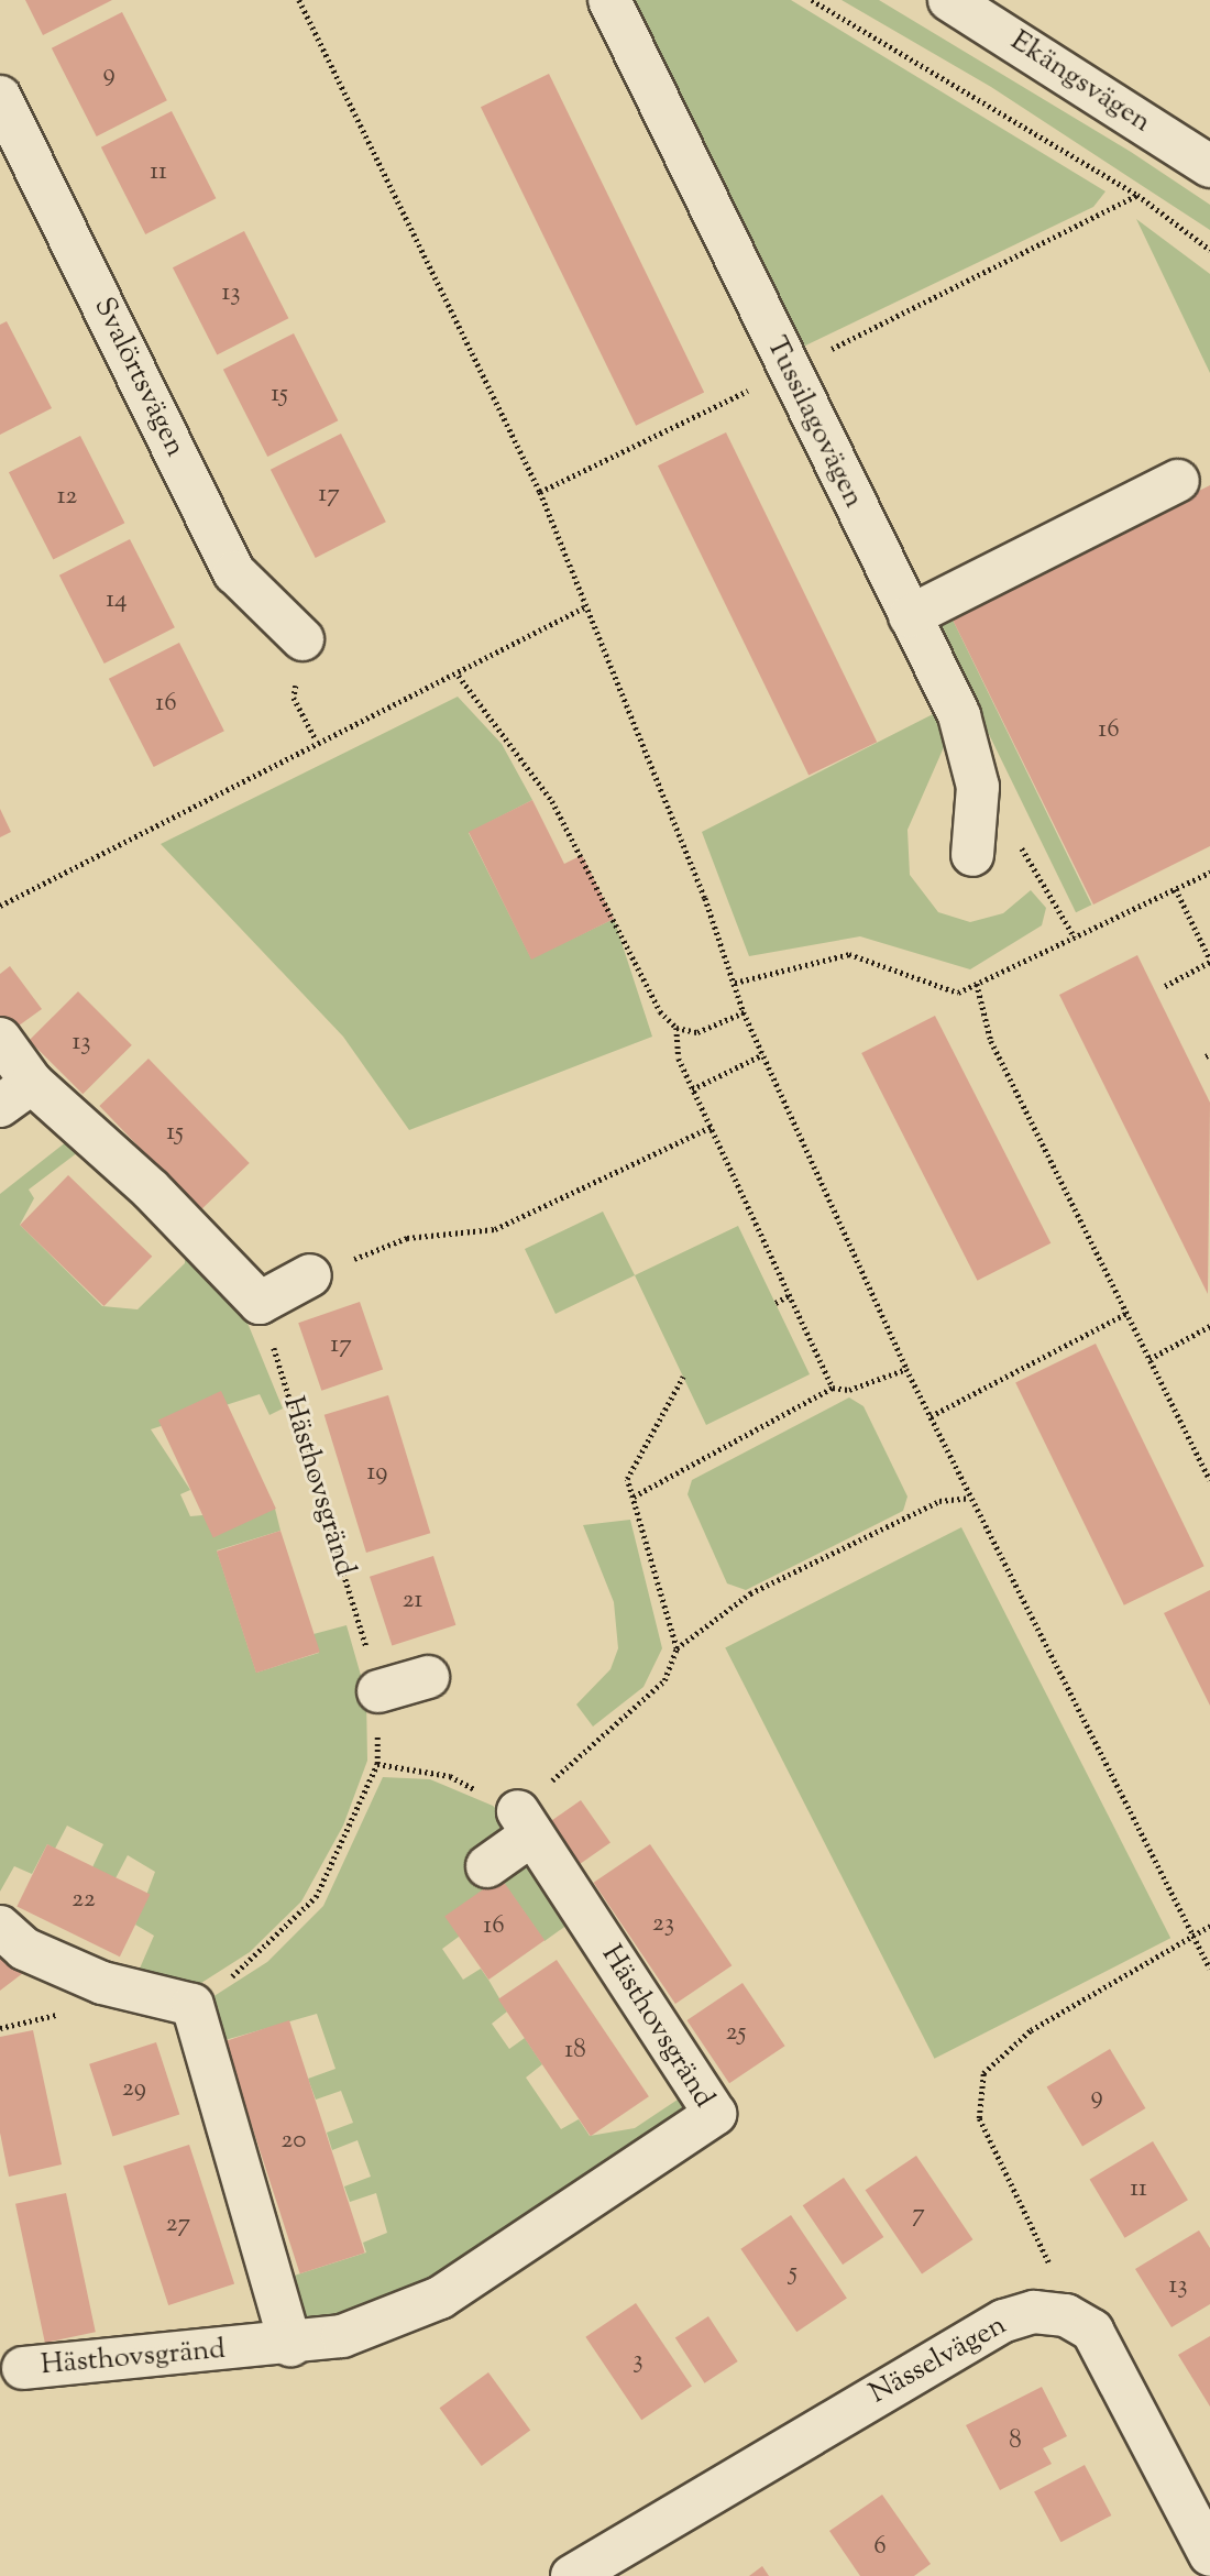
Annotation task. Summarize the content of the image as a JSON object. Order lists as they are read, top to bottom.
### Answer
{
  "streets": {
    "street": [
      "Ekängsvägen",
      "Svalörtsvägen",
      "Tussilagovägen",
      "Hästhovsgränd",
      "Nässelvägen"
    ]
  },
  "house_numbers": [
    "9",
    "11",
    "13",
    "15",
    "17",
    "12",
    "14",
    "16",
    "16",
    "13",
    "15",
    "17",
    "19",
    "21",
    "22",
    "23",
    "16",
    "25",
    "18",
    "29",
    "9",
    "20",
    "11",
    "7",
    "27",
    "5",
    "13",
    "3",
    "8",
    "6"
  ]
}
